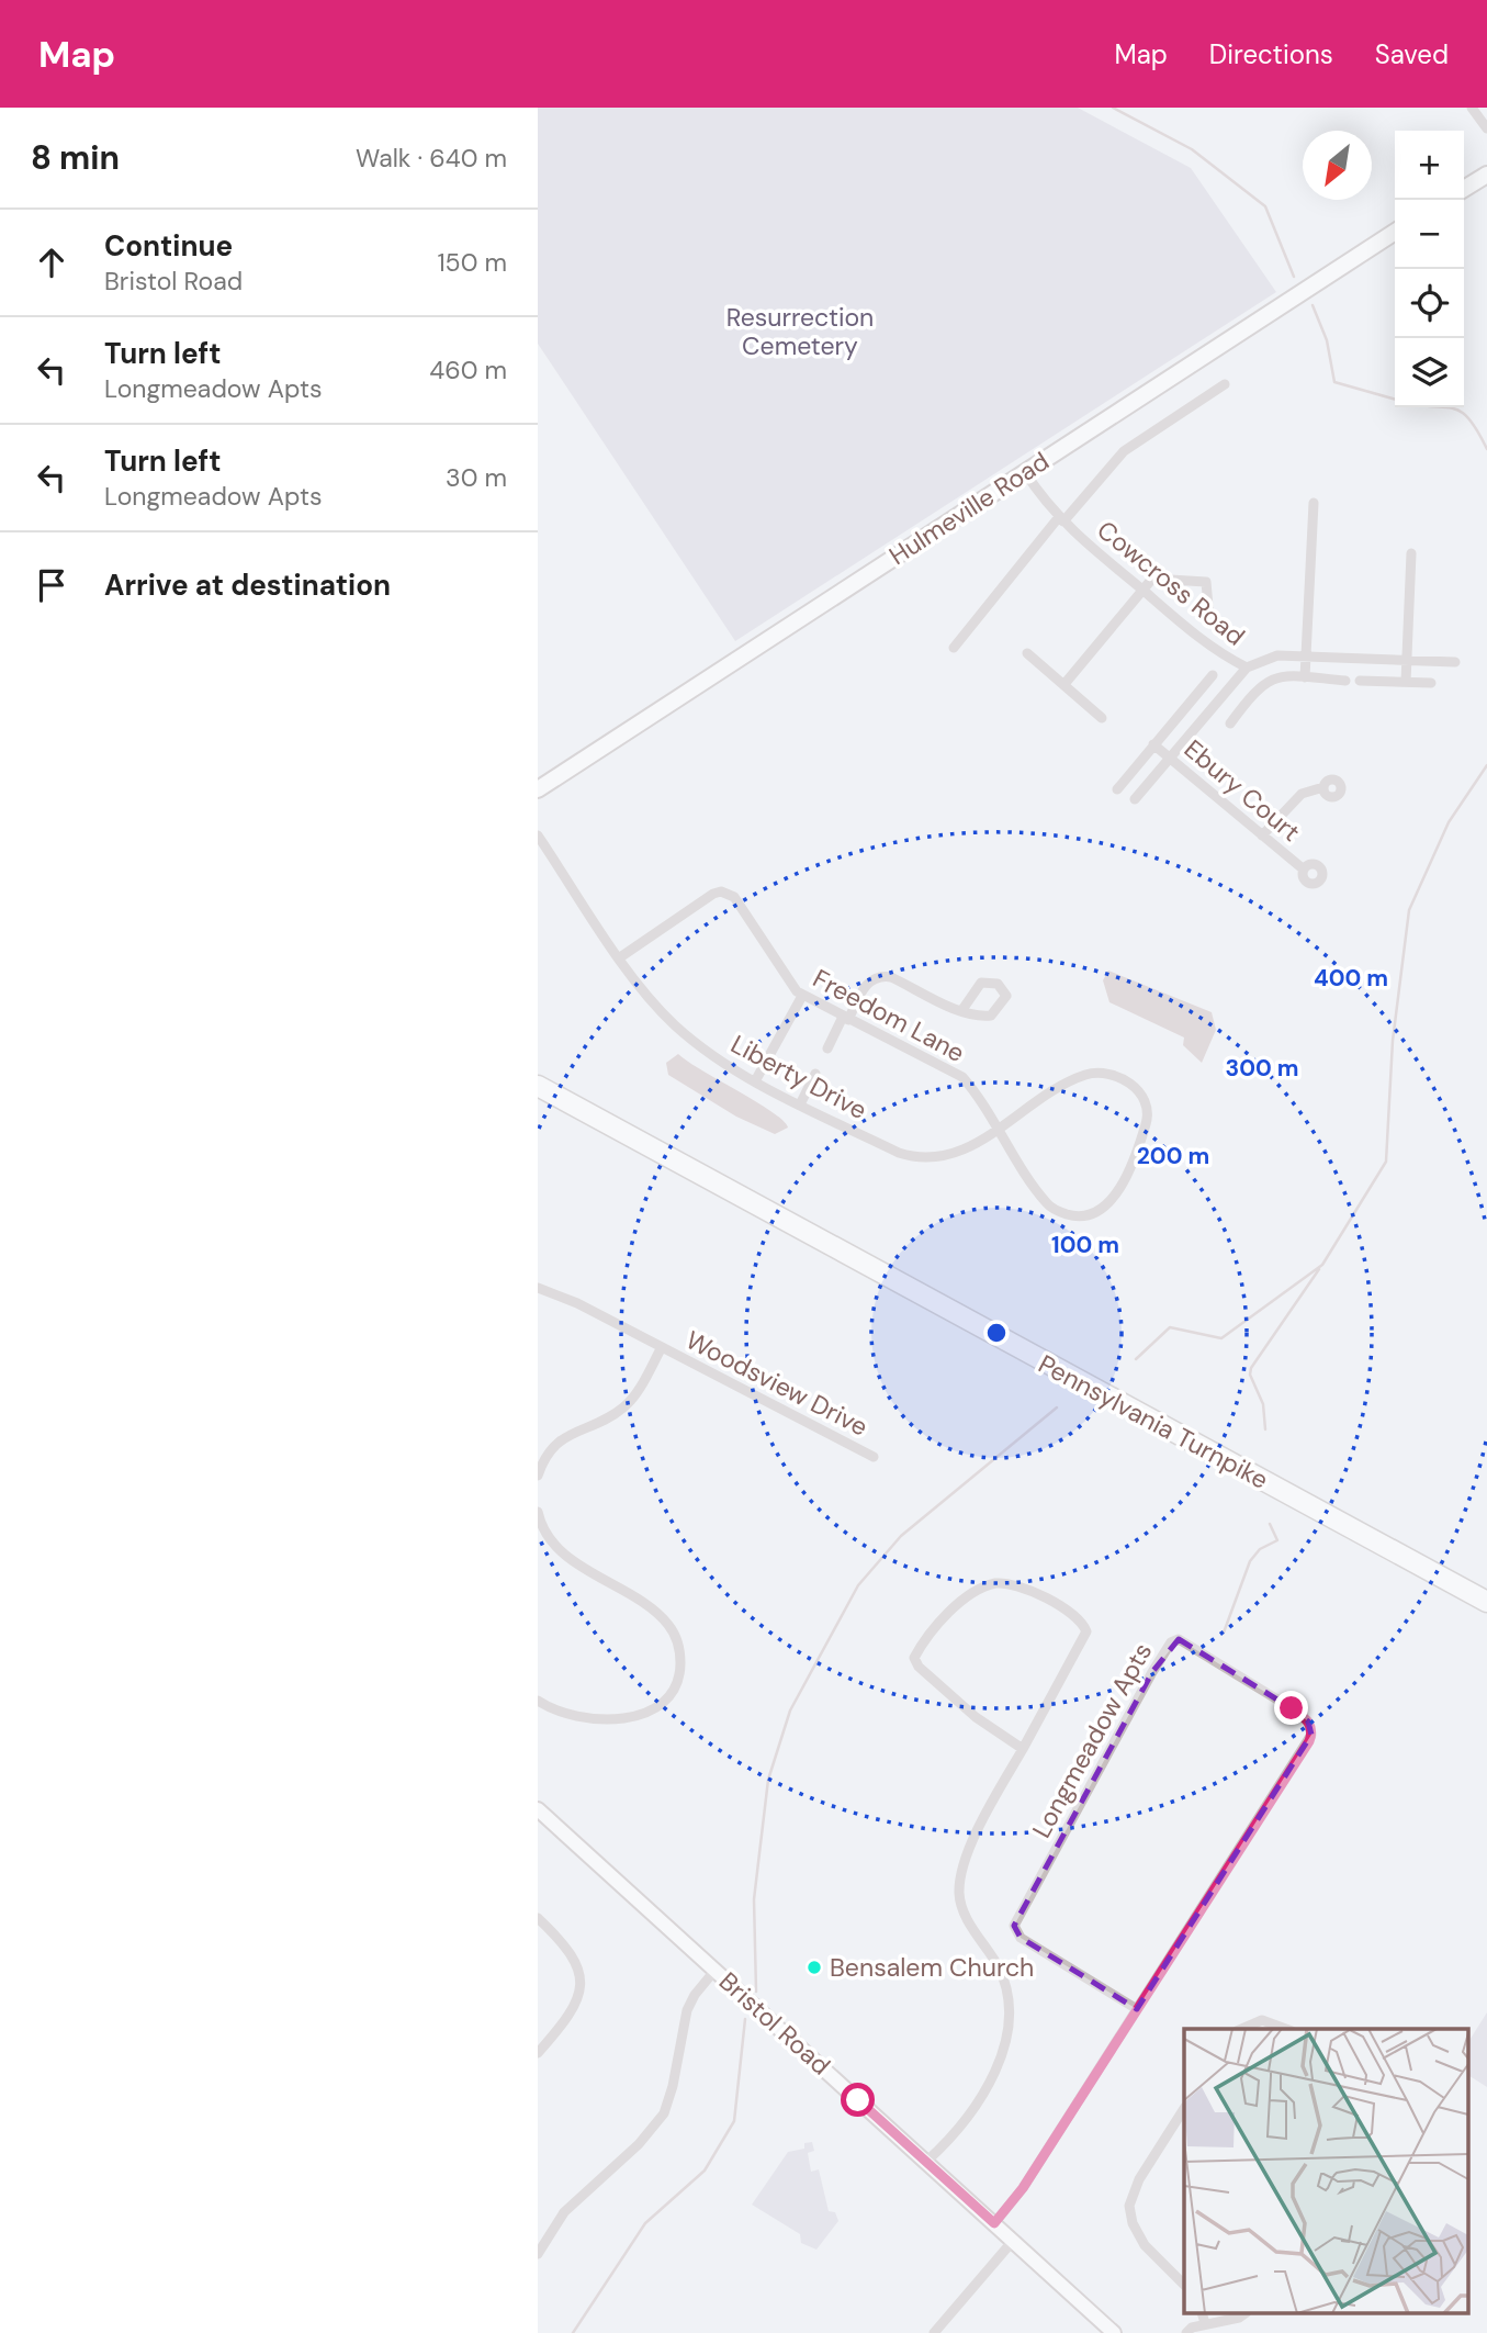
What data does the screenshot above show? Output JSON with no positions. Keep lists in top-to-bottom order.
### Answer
{
  "streets": {
    "highway": ["Pennsylvania Turnpike"],
    "main road": ["Hulmeville Road", "Bristol Road"],
    "street": [
      "Cowcross Road",
      "Ebury Court",
      "Freedom Lane",
      "Liberty Drive",
      "Woodsview Drive",
      "Longmeadow Apts"
    ]
  },
  "crossings": [
    ["Hulmeville Road", "Cowcross Road"],
    ["Freedom Lane", "Liberty Drive"],
    ["Longmeadow Apts", "Bristol Road"]
  ],
  "parks": ["Resurrection Cemetery"],
  "places": ["Bensalem Church"],
  "north": "bottom left",
  "page": {
    "header": "Map",
    "nav": ["Map", "Directions", "Saved"],
    "heading": ["8 min", "Walk · 640 m"],
    "map_buttons": ["+", "−"],
    "list": [
      ["Continue", "Bristol Road", "150 m"],
      ["Turn left", "Longmeadow Apts", "460 m"],
      ["Turn left", "Longmeadow Apts", "30 m"],
      "Arrive at destination"
    ]
  },
  "rings": [
    "400 m",
    "300 m",
    "200 m",
    "100 m"
  ]
}
